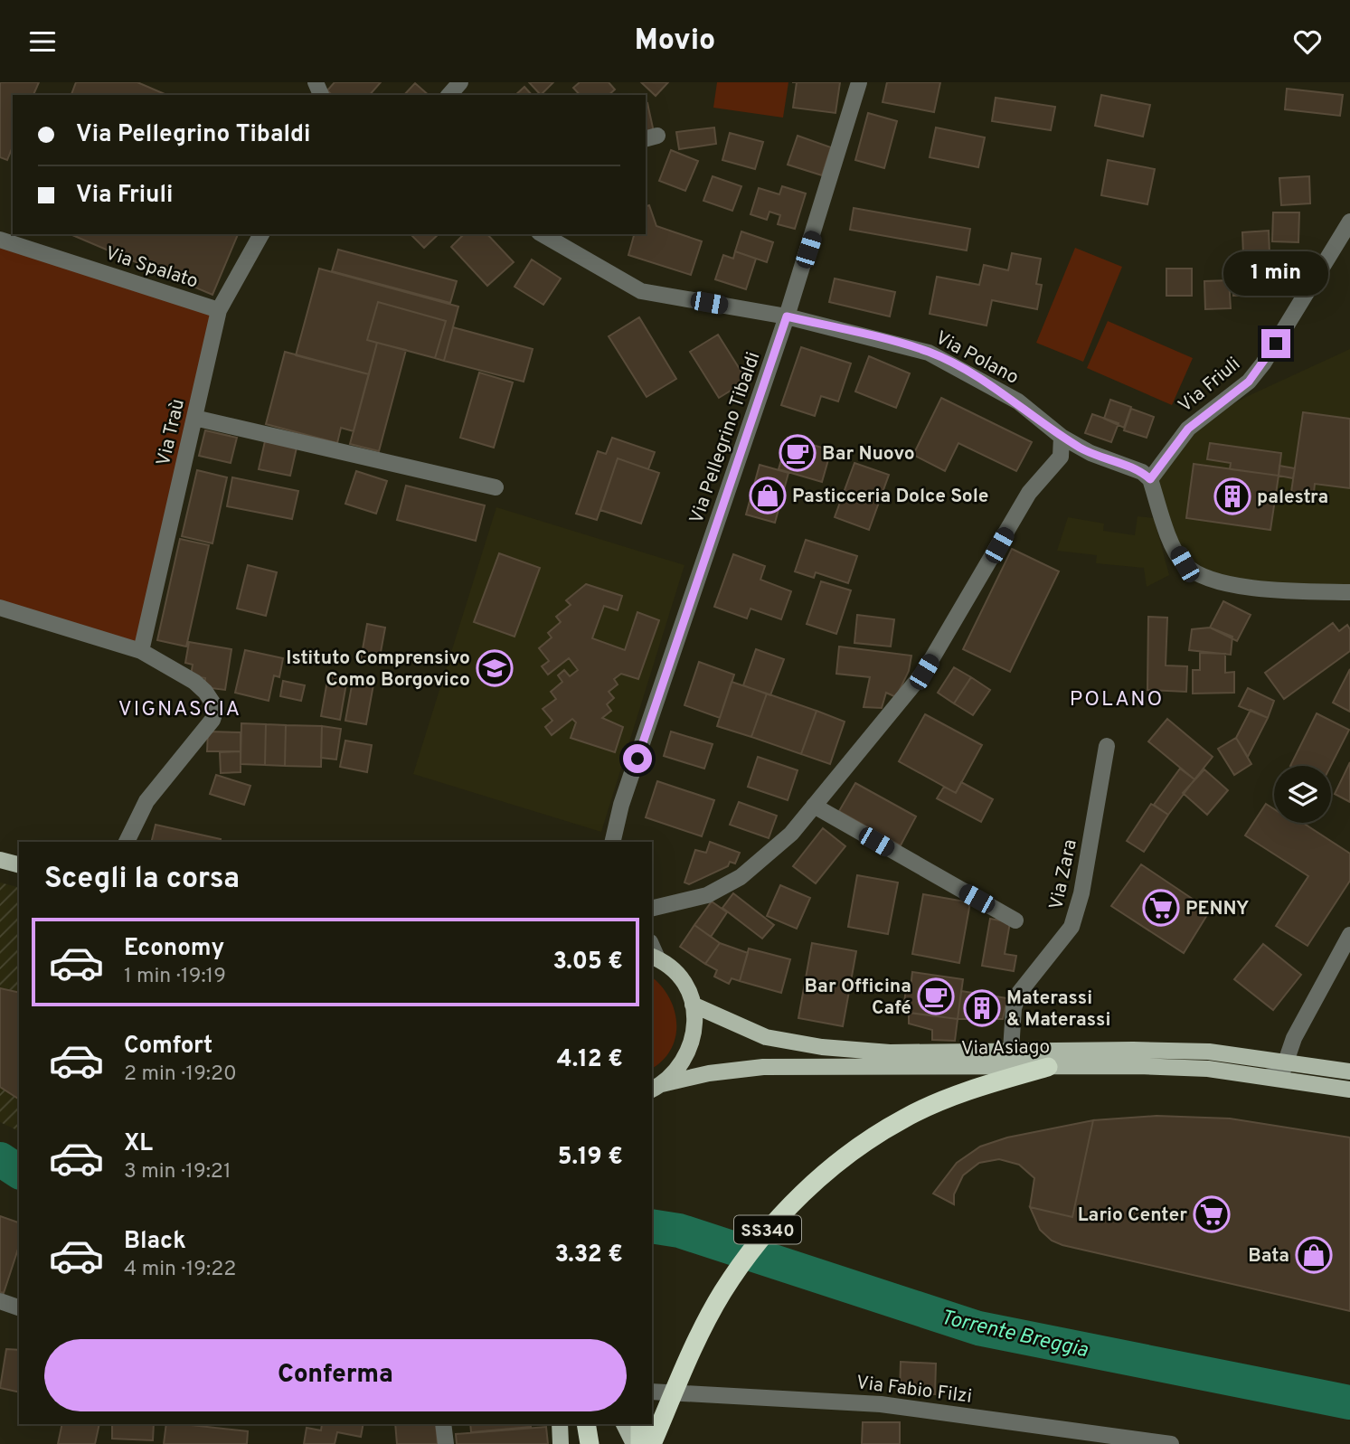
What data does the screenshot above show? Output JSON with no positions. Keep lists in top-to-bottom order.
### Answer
{
  "streets": {
    "highway": ["SS340"],
    "main road": ["Via Asiago"],
    "street": [
      "Via Spalato",
      "Via Polano",
      "Via Friuli",
      "Via Traù",
      "Via Pellegrino Tibaldi",
      "Via Zara",
      "Via Fabio Filzi"
    ]
  },
  "crossings": [
    ["Via Spalato", "Via Traù"],
    ["Via Polano", "Via Pellegrino Tibaldi"],
    ["Via Zara", "Via Asiago"],
    ["Via Asiago", "SS340"]
  ],
  "districts": ["POLANO", "VIGNASCIA"],
  "water": ["Torrente Breggia"],
  "places": {
    "cafe": ["Bar Nuovo", "Bar Officina Café"],
    "shop": ["Pasticceria Dolce Sole", "Bata"],
    "building": ["palestra", "Materassi & Materassi"],
    "school or university": ["Istituto Comprensivo Como Borgovico"],
    "supermarket": ["PENNY", "Lario Center"]
  },
  "page": {
    "header": "Movio",
    "banner": ["Via Pellegrino Tibaldi", "Via Friuli"],
    "bubble": "1 min",
    "heading": "Scegli la corsa",
    "list": [
      {
        "name": "Economy",
        "note": "1 min · 19:19",
        "value": "3.05 €"
      },
      {
        "name": "Comfort",
        "note": "2 min · 19:20",
        "value": "4.12 €"
      },
      {
        "name": "XL",
        "note": "3 min · 19:21",
        "value": "5.19 €"
      },
      {
        "name": "Black",
        "note": "4 min · 19:22",
        "value": "3.32 €"
      }
    ],
    "buttons": "Conferma"
  }
}
